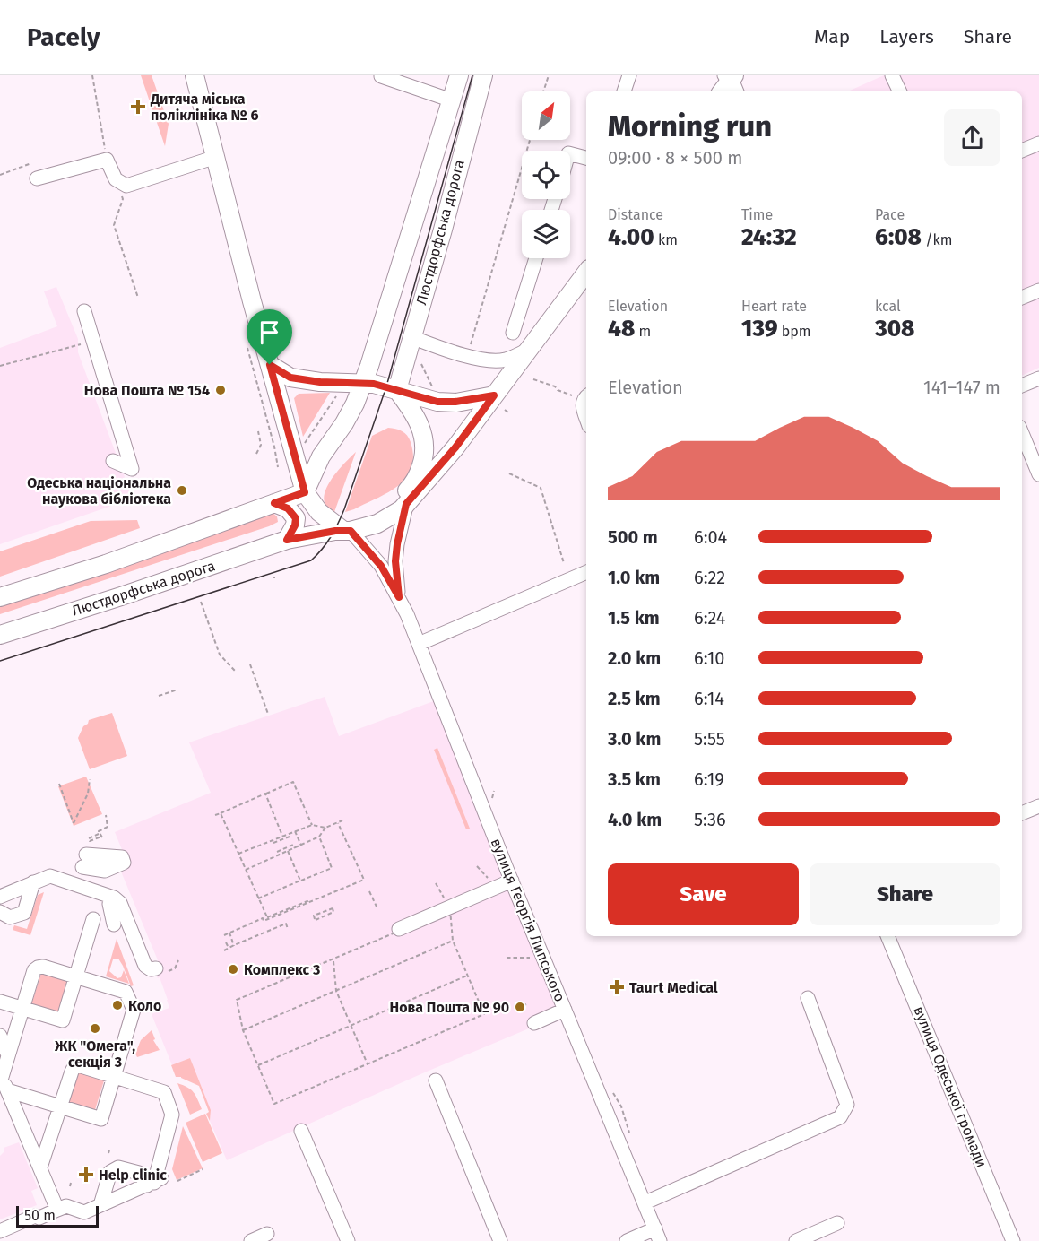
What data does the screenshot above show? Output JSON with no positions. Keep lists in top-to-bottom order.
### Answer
{
  "streets": {
    "main road": ["Люстдорфська дорога"],
    "street": ["вулиця Георгія Липського", "вулиця Одеської громади"]
  },
  "crossings": [
    ["Люстдорфська дорога", "вулиця Георгія Липського"]
  ],
  "places": {
    "health": ["Дитяча міська поліклініка № 6", "Taurt Medical", "Help clinic"],
    "other": [
      "Нова Пошта № 154",
      "Одеська національна наукова бібліотека",
      "Комплекс 3",
      "Коло",
      "Нова Пошта № 90",
      "ЖК \"Омега\", секція 3"
    ]
  },
  "scale_bar": "50 m",
  "north": "top right",
  "page": {
    "header": "Pacely",
    "nav": ["Map", "Layers", "Share"],
    "heading": ["Morning run", "09:00 · 8 × 500 m"],
    "stats": [
      ["Distance", "4.00 km"],
      ["Time", "24:32"],
      ["Pace", "6:08 /km"],
      ["Elevation", "48 m"],
      ["Heart rate", "139 bpm"],
      ["kcal", "308"]
    ],
    "chart": ["Elevation", "141–147 m"],
    "list": [
      {
        "name": "500 m",
        "note": "6:04"
      },
      {
        "name": "1.0 km",
        "note": "6:22"
      },
      {
        "name": "1.5 km",
        "note": "6:24"
      },
      {
        "name": "2.0 km",
        "note": "6:10"
      },
      {
        "name": "2.5 km",
        "note": "6:14"
      },
      {
        "name": "3.0 km",
        "note": "5:55"
      },
      {
        "name": "3.5 km",
        "note": "6:19"
      },
      {
        "name": "4.0 km",
        "note": "5:36"
      }
    ],
    "buttons": ["Save", "Share"],
    "scale": "50 m"
  }
}
